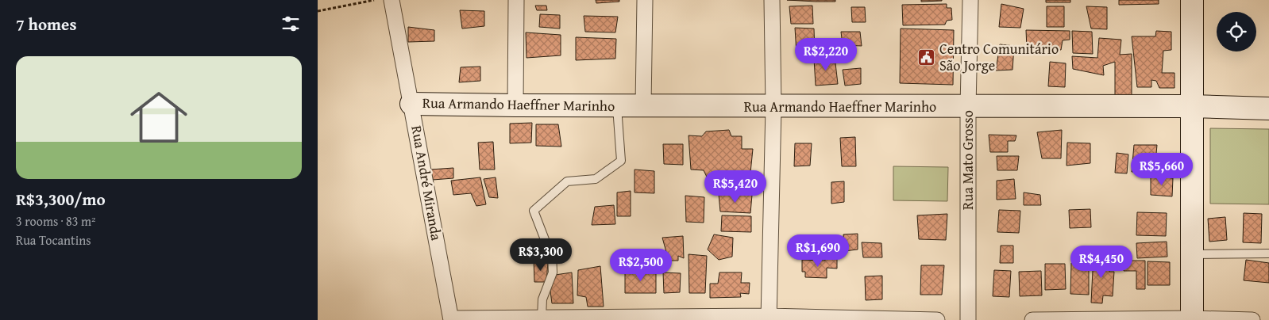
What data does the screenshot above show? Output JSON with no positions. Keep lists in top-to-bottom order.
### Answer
{
  "streets": {
    "street": ["Rua Armando Haeffner Marinho", "Rua Mato Grosso", "Rua André Miranda"]
  },
  "crossings": [
    ["Rua Armando Haeffner Marinho", "Rua Mato Grosso"],
    ["Rua Armando Haeffner Marinho", "Rua André Miranda"]
  ],
  "places": {
    "public building": ["Centro Comunitário São Jorge"]
  },
  "page": {
    "heading": "7 homes",
    "price": [
      "R$2,220",
      "R$5,660",
      "R$5,420",
      "R$1,690",
      "R$3,300",
      "R$4,450",
      "R$2,500"
    ],
    "list": [
      {
        "name": "R$3,300/mo",
        "note": "3 rooms · 83 m² · Rua Tocantins"
      }
    ]
  }
}
